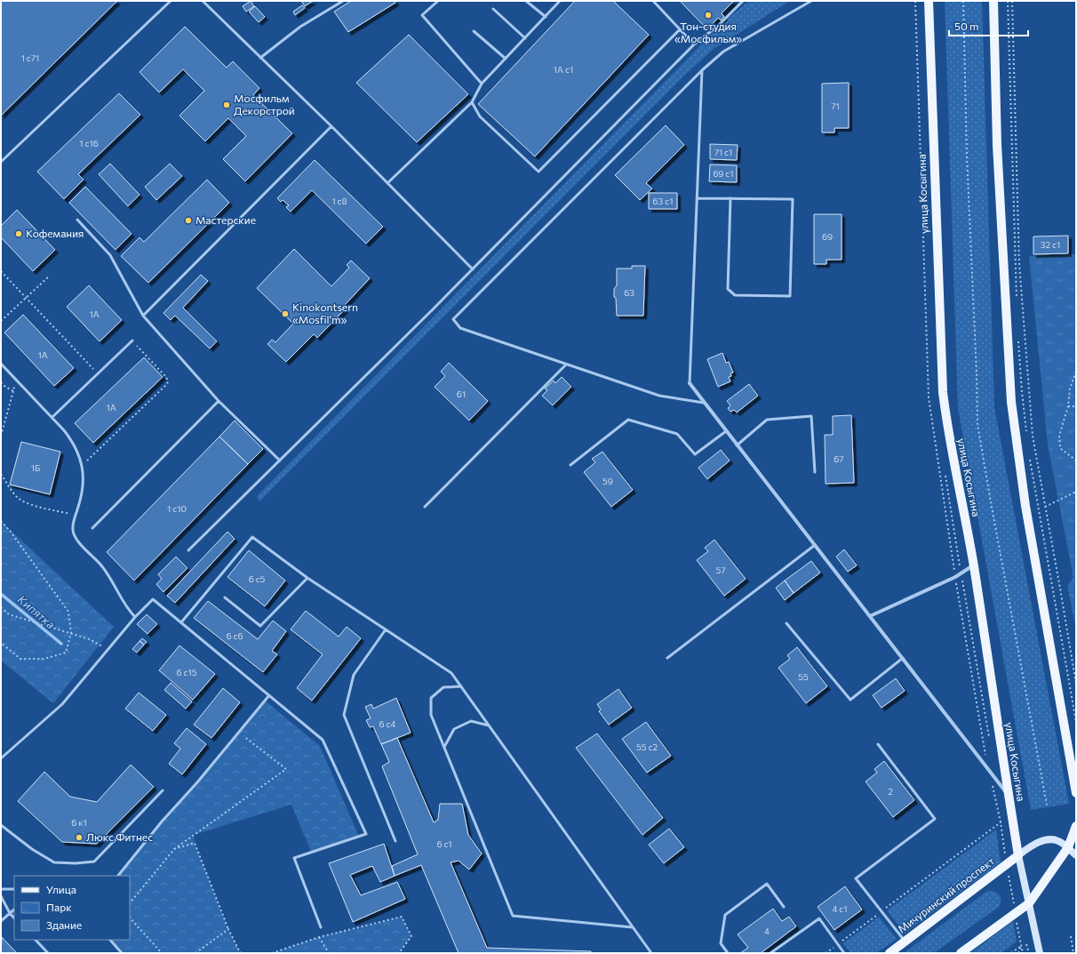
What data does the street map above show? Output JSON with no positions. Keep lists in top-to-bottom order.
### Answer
{
  "streets": {
    "main road": ["улица Косыгина", "Мичуринский проспект"]
  },
  "crossings": [
    ["улица Косыгина", "Мичуринский проспект"]
  ],
  "water": ["Кипятка"],
  "places": [
    "Тон-студия «Мосфильм»",
    "Мосфильм Декорстрой",
    "Мастерские",
    "Кофемания",
    "Kinokontsern «Mosfil'm»",
    "Люкс Фитнес"
  ],
  "house_numbers": [
    "1 с71",
    "1А с1",
    "71",
    "1 с16",
    "71 с1",
    "69 с1",
    "1 с8",
    "63 с1",
    "69",
    "32 с1",
    "63",
    "1А",
    "1А",
    "61",
    "1А",
    "67",
    "1Б",
    "59",
    "1 с10",
    "57",
    "6 с5",
    "6 с6",
    "6 с15",
    "55",
    "6 с4",
    "55 с2",
    "2",
    "6 к1",
    "6 с1",
    "4 с1",
    "4"
  ],
  "legend": ["Улица", "Парк", "Здание"],
  "scale_bar": "50 m"
}
